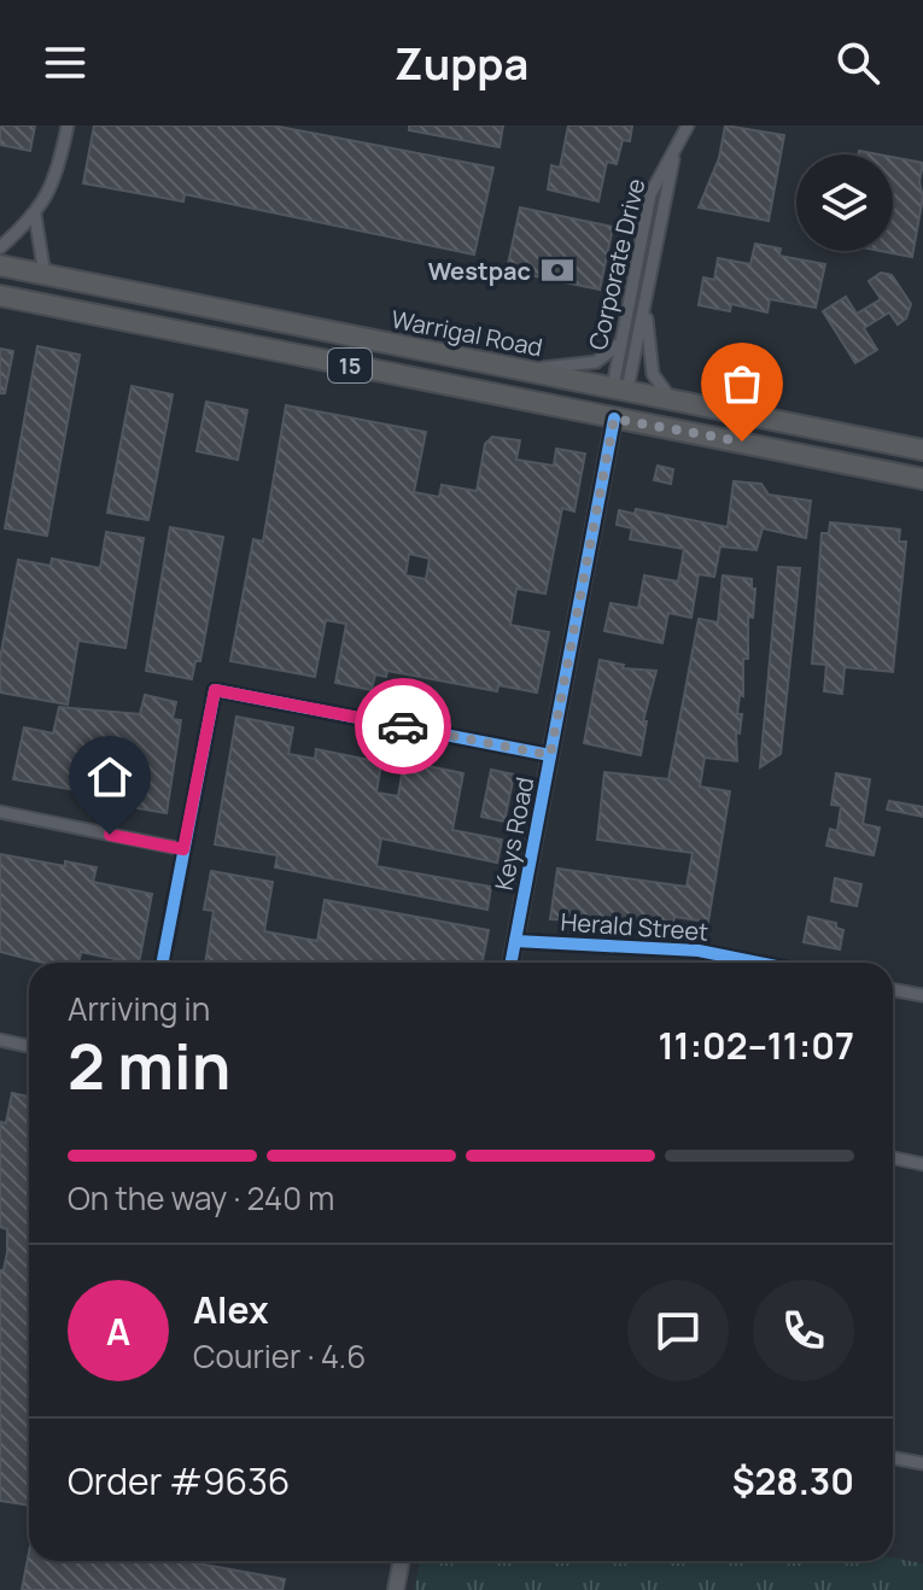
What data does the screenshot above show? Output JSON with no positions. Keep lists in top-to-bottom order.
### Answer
{
  "streets": {
    "highway": ["Warrigal Road", "15"],
    "street": ["Corporate Drive", "Keys Road", "Herald Street"]
  },
  "crossings": [
    ["Corporate Drive", "Warrigal Road"],
    ["15", "Keys Road"],
    ["Keys Road", "Herald Street"]
  ],
  "places": {
    "bank": ["Westpac"]
  },
  "page": {
    "header": "Zuppa",
    "heading": ["2 min", "Arriving in", "11:02–11:07"],
    "panel": [
      "Alex",
      "Courier · 4.6",
      "Order #9636",
      "$28.30"
    ],
    "bar": "On the way · 240 m",
    "round": "A"
  }
}
